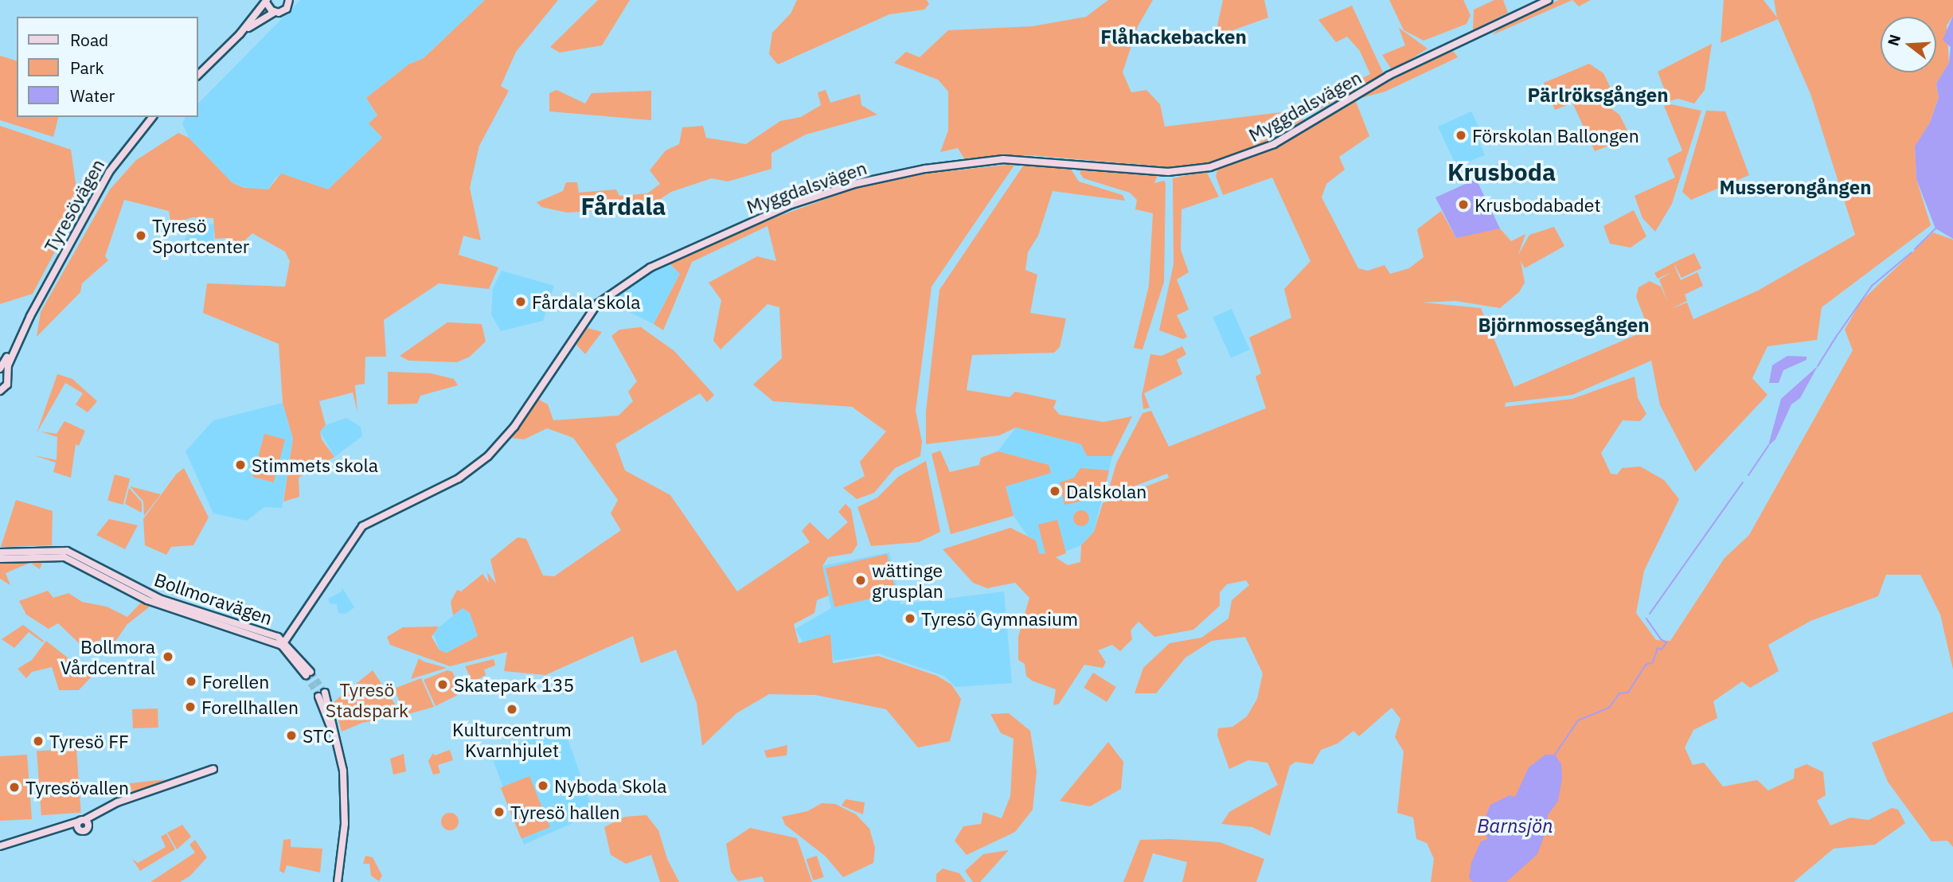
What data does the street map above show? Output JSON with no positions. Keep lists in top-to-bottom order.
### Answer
{
  "streets": {
    "street": ["Myggdalsvägen", "Tyresövägen", "Bollmoravägen"]
  },
  "crossings": [
    ["Myggdalsvägen", "Bollmoravägen"]
  ],
  "districts": [
    "Flåhackebacken",
    "Pärlröksgången",
    "Krusboda",
    "Musserongången",
    "Fårdala",
    "Björnmossegången"
  ],
  "water": ["Barnsjön"],
  "parks": ["Tyresö Stadspark"],
  "places": [
    "Förskolan Ballongen",
    "Krusbodabadet",
    "Tyresö Sportcenter",
    "Fårdala skola",
    "Stimmets skola",
    "Dalskolan",
    "wättinge grusplan",
    "Tyresö Gymnasium",
    "Bollmora Vårdcentral",
    "Forellen",
    "Skatepark 135",
    "Forellhallen",
    "Kulturcentrum Kvarnhjulet",
    "STC",
    "Tyresö FF",
    "Nyboda Skola",
    "Tyresövallen",
    "Tyresö hallen"
  ],
  "legend": ["Road", "Park", "Water"],
  "north": "left"
}
